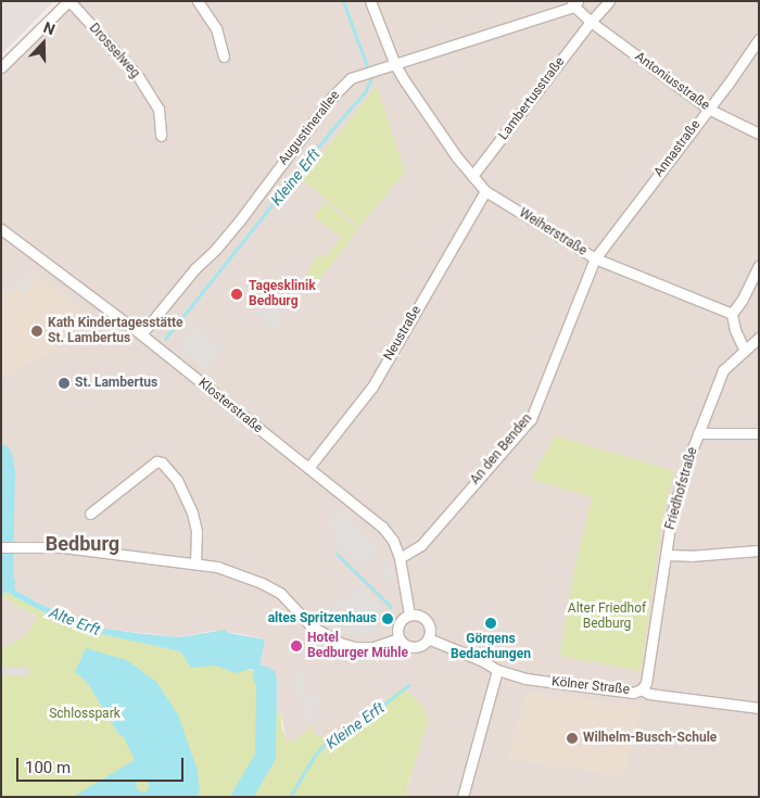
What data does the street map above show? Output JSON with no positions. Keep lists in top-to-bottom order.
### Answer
{
  "streets": {
    "street": [
      "Drosselweg",
      "Antoniusstraße",
      "Lambertusstraße",
      "Augustinerallee",
      "Annastraße",
      "Weiherstraße",
      "Neustraße",
      "Klosterstraße",
      "An den Benden",
      "Friedhofstraße",
      "Kölner Straße"
    ]
  },
  "crossings": [
    ["Antoniusstraße", "Lambertusstraße"],
    ["Antoniusstraße", "Augustinerallee"],
    ["Antoniusstraße", "Annastraße"],
    ["Lambertusstraße", "Augustinerallee"],
    ["Lambertusstraße", "Weiherstraße"],
    ["Augustinerallee", "Weiherstraße"],
    ["Augustinerallee", "Klosterstraße"],
    ["Annastraße", "Weiherstraße"],
    ["Annastraße", "An den Benden"],
    ["Weiherstraße", "Neustraße"],
    ["Weiherstraße", "An den Benden"],
    ["Neustraße", "Klosterstraße"],
    ["Klosterstraße", "An den Benden"],
    ["Klosterstraße", "Kölner Straße"],
    ["Friedhofstraße", "Kölner Straße"]
  ],
  "districts": ["Bedburg"],
  "water": ["Kleine Erft", "Alte Erft"],
  "parks": ["Alter Friedhof Bedburg", "Schlosspark"],
  "places": [
    "Tagesklinik Bedburg",
    "Kath Kindertagesstätte St. Lambertus",
    "St. Lambertus",
    "altes Spritzenhaus",
    "Görgens Bedachungen",
    "Hotel Bedburger Mühle",
    "Wilhelm-Busch-Schule"
  ],
  "scale_bar": "100 m",
  "north": "top"
}
